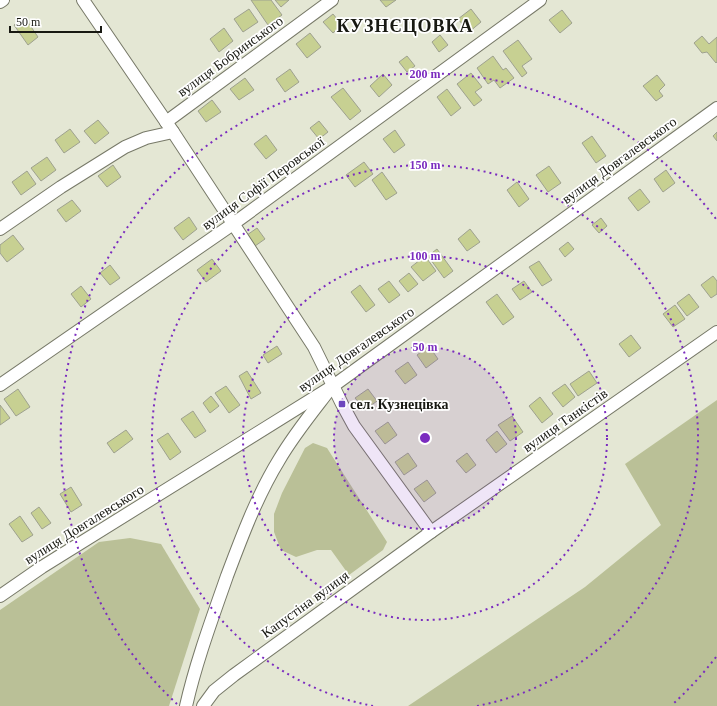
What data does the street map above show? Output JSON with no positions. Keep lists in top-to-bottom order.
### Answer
{
  "streets": {
    "street": [
      "вулиця Бобринського",
      "вулиця Довгалевського",
      "вулиця Софії Перовської",
      "вулиця Танкістів",
      "Капустіна вулиця"
    ]
  },
  "crossings": [
    ["вулиця Танкістів", "Капустіна вулиця"]
  ],
  "districts": ["КУЗНЄЦОВКА"],
  "places": {
    "transit": ["сел. Кузнецівка"]
  },
  "scale_bar": "50 m",
  "rings": [
    "200 m",
    "150 m",
    "100 m",
    "50 m"
  ]
}
